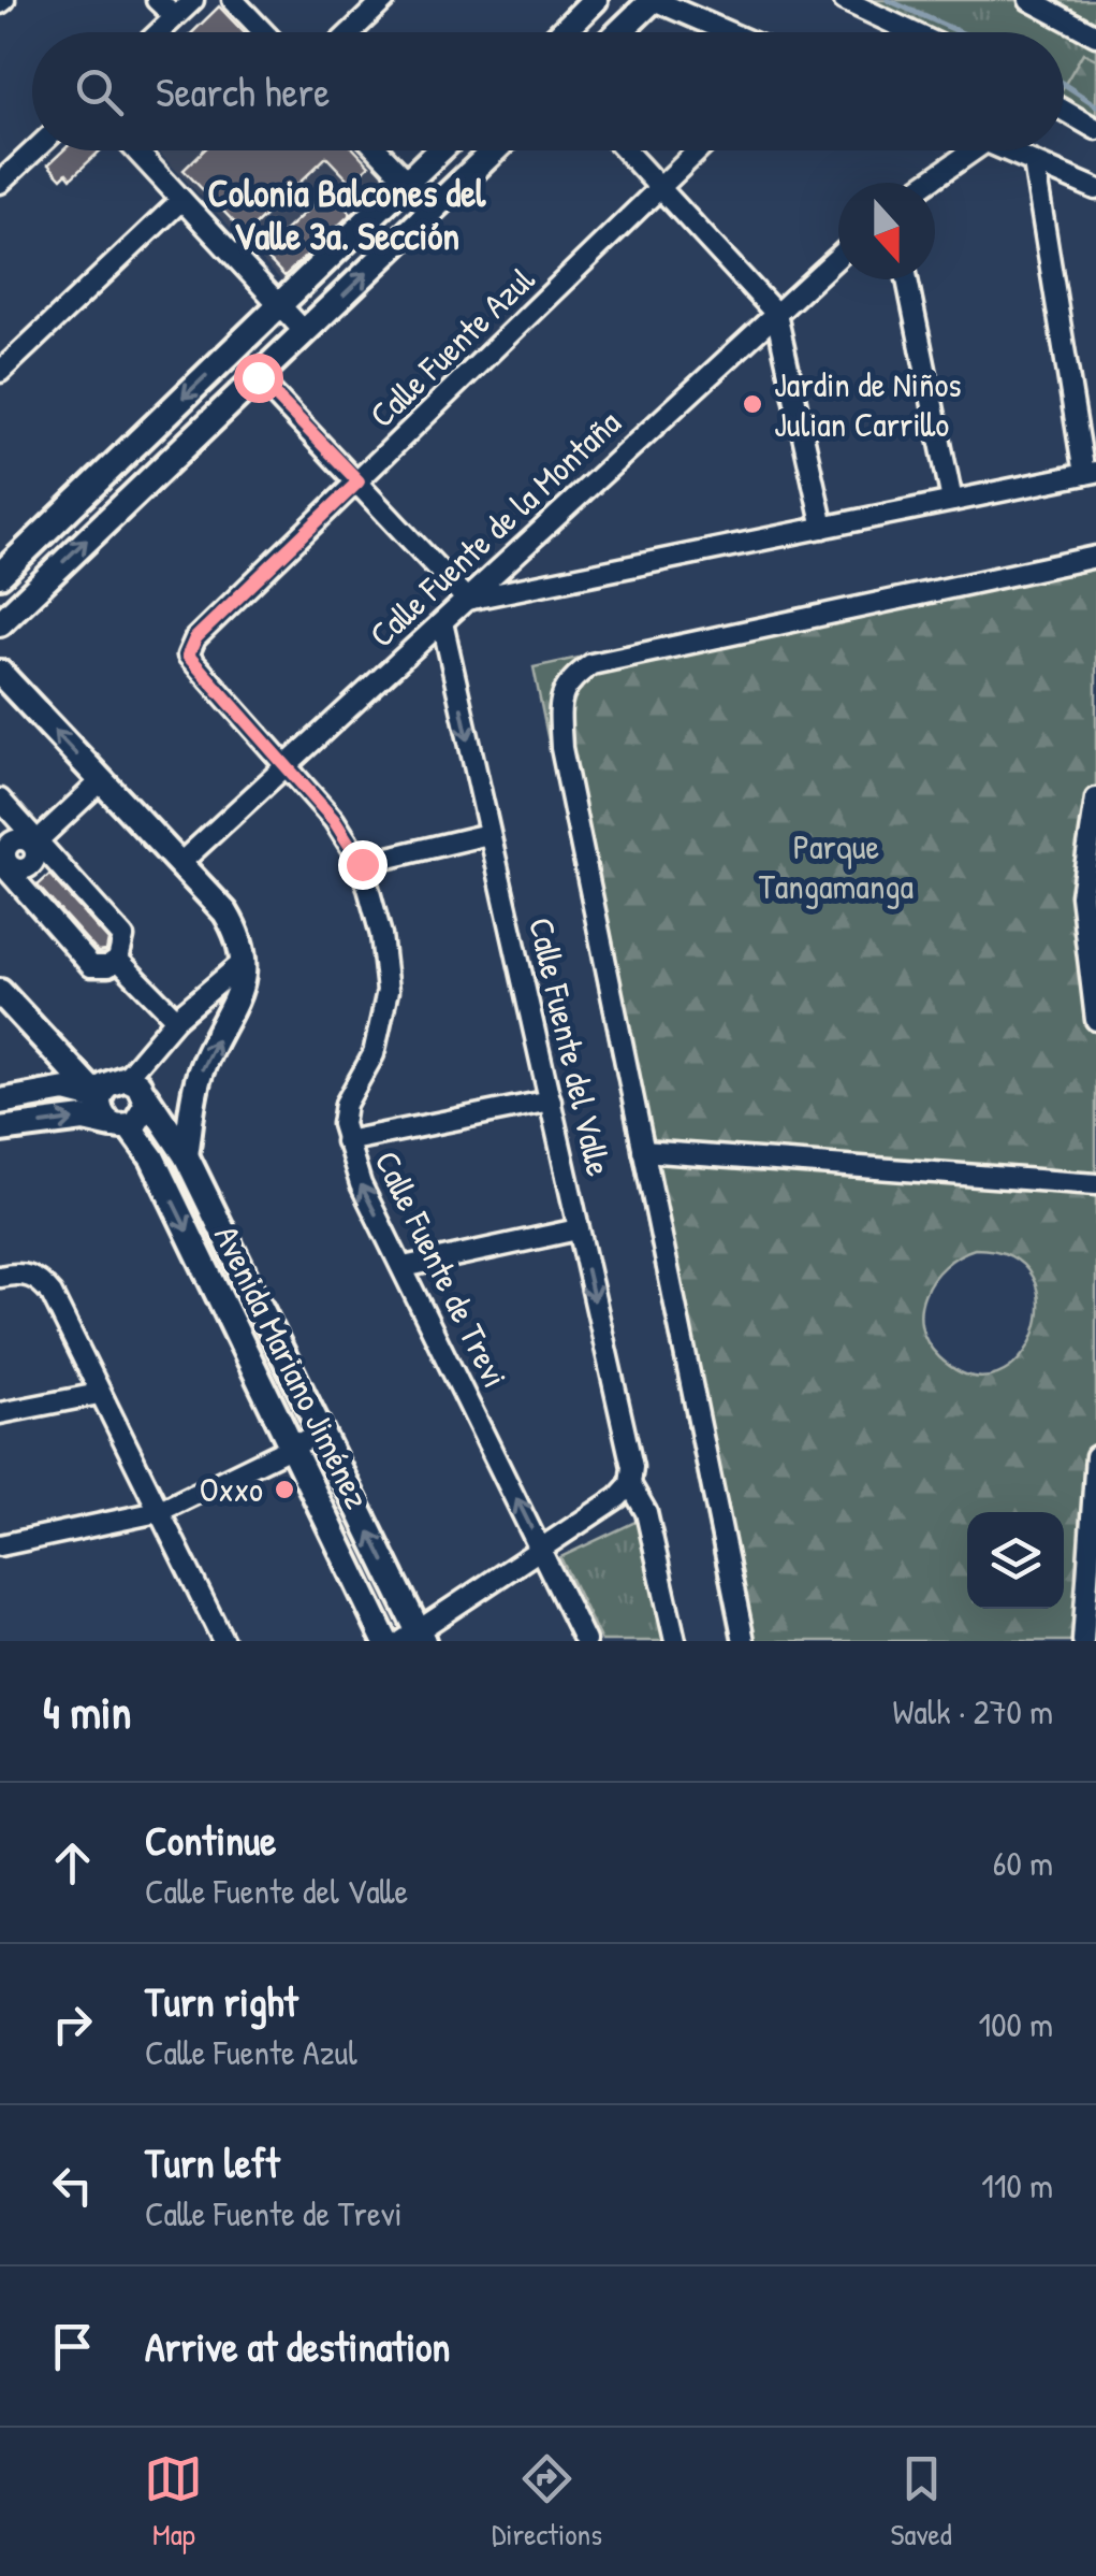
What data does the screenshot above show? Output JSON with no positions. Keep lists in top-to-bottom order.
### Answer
{
  "streets": {
    "street": [
      "Calle Fuente Azul",
      "Calle Fuente de la Montaña",
      "Calle Fuente del Valle",
      "Calle Fuente de Trevi",
      "Avenida Mariano Jiménez"
    ]
  },
  "crossings": [
    ["Calle Fuente Azul", "Calle Fuente de Trevi"],
    ["Calle Fuente de la Montaña", "Calle Fuente del Valle"],
    ["Calle Fuente de la Montaña", "Calle Fuente de Trevi"]
  ],
  "one_way": ["Calle Fuente de Trevi"],
  "districts": ["Colonia Balcones del Valle 3a. Sección"],
  "parks": ["Parque Tangamanga"],
  "places": ["Jardin de Niños Julian Carrillo", "Oxxo"],
  "north": "bottom",
  "page": {
    "search": "Search here",
    "heading": ["4 min", "Walk · 270 m"],
    "list": [
      ["Continue", "Calle Fuente del Valle", "60 m"],
      ["Turn right", "Calle Fuente Azul", "100 m"],
      ["Turn left", "Calle Fuente de Trevi", "110 m"],
      "Arrive at destination"
    ],
    "nav": ["Map", "Directions", "Saved"]
  }
}
